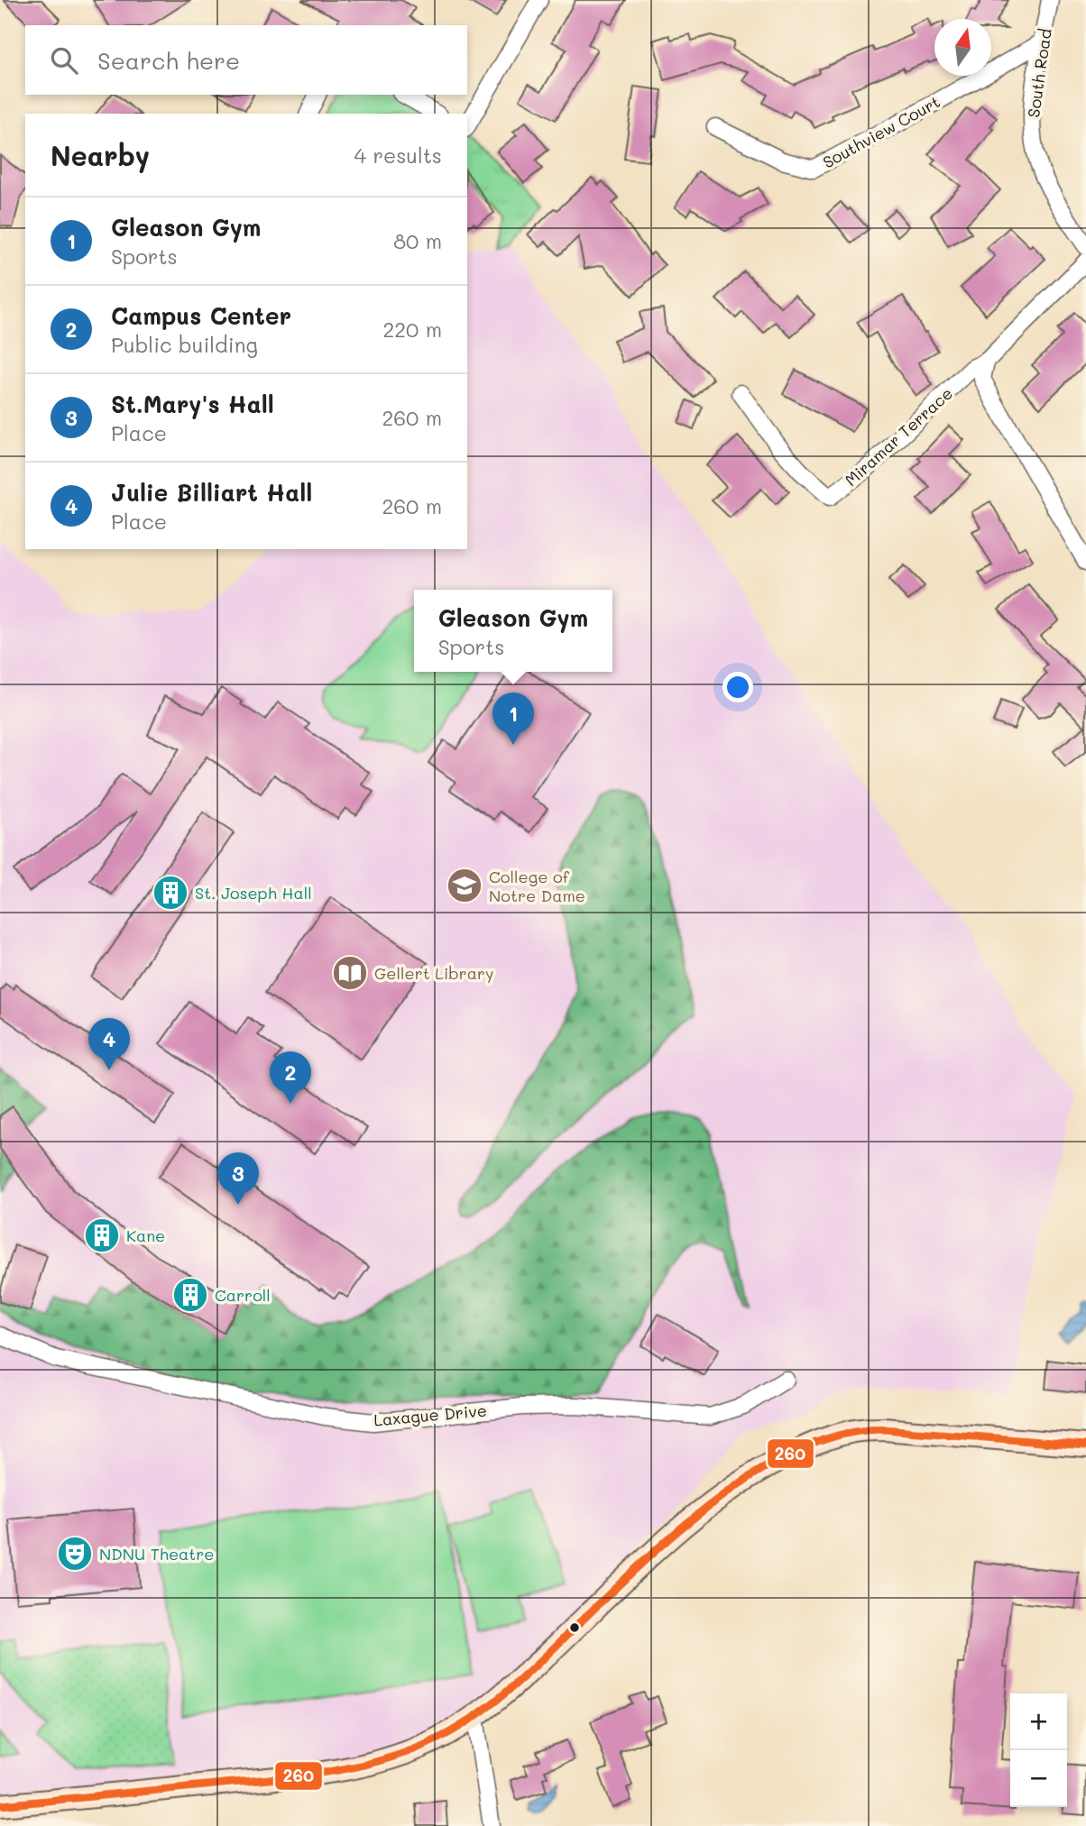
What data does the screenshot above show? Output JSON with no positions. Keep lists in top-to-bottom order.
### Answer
{
  "streets": {
    "street": [
      "South Road",
      "Southview Court",
      "Miramar Terrace",
      "Laxague Drive"
    ]
  },
  "crossings": [
    ["South Road", "Southview Court"]
  ],
  "places": {
    "school or university": ["College of Notre Dame"],
    "building": ["St. Joseph Hall", "Kane", "Carroll"],
    "library": ["Gellert Library"],
    "theatre": ["NDNU Theatre"]
  },
  "lines": ["transit line 260"],
  "north": "top",
  "page": {
    "search": "Search here",
    "heading": ["Nearby", "4 results"],
    "list": [
      {
        "mark": "1",
        "name": "Gleason Gym",
        "note": "Sports",
        "value": "80 m"
      },
      {
        "mark": "2",
        "name": "Campus Center",
        "note": "Public building",
        "value": "220 m"
      },
      {
        "mark": "3",
        "name": "St.Mary's Hall",
        "note": "Place",
        "value": "260 m"
      },
      {
        "mark": "4",
        "name": "Julie Billiart Hall",
        "note": "Place",
        "value": "260 m"
      }
    ],
    "popup": ["Gleason Gym", "Sports"],
    "pins": [
      "1",
      "4",
      "2",
      "3"
    ],
    "map_buttons": ["+", "−"]
  }
}
